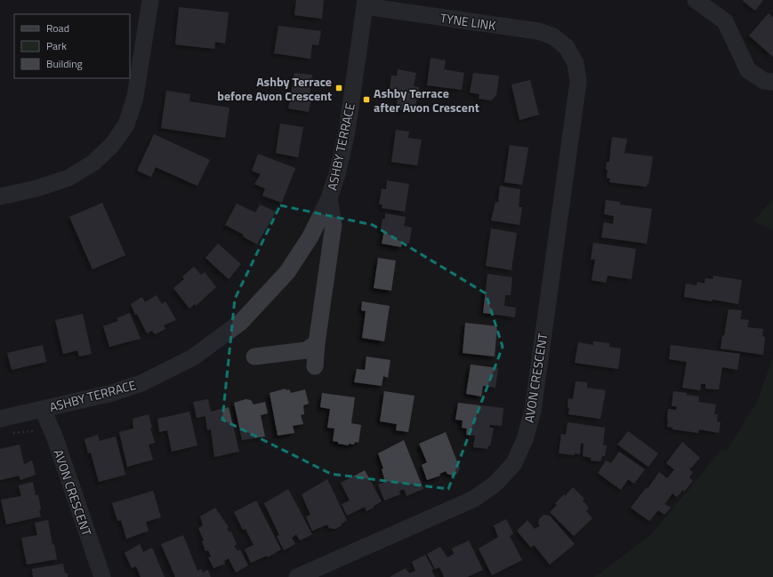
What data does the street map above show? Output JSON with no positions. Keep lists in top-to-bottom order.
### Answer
{
  "streets": {
    "street": ["TYNE LINK", "ASHBY TERRACE", "AVON CRESCENT"]
  },
  "crossings": [
    ["TYNE LINK", "ASHBY TERRACE"],
    ["TYNE LINK", "AVON CRESCENT"],
    ["ASHBY TERRACE", "AVON CRESCENT"]
  ],
  "places": {
    "transit": ["Ashby Terrace before Avon Crescent", "Ashby Terrace after Avon Crescent"]
  },
  "legend": ["Road", "Park", "Building"]
}
